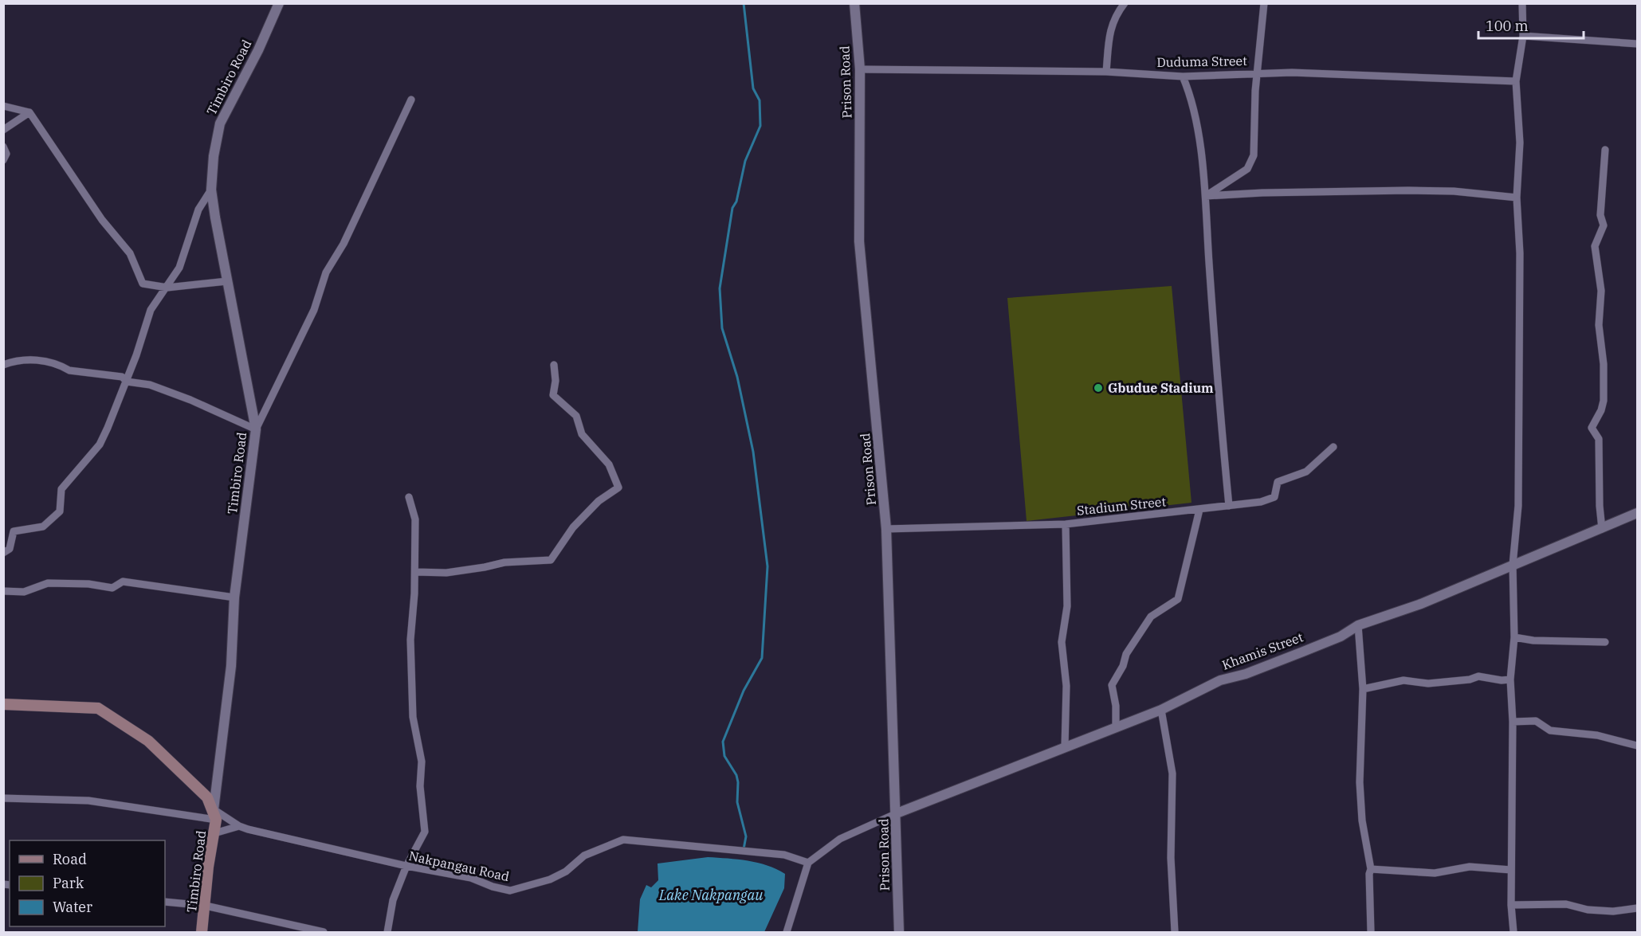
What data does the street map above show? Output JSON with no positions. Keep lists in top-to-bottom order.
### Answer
{
  "streets": {
    "main road": ["Timbiro Road"],
    "street": [
      "Duduma Street",
      "Prison Road",
      "Stadium Street",
      "Khamis Street",
      "Nakpangau Road"
    ]
  },
  "crossings": [
    ["Duduma Street", "Prison Road"],
    ["Timbiro Road", "Nakpangau Road"],
    ["Prison Road", "Stadium Street"],
    ["Prison Road", "Khamis Street"]
  ],
  "water": ["Lake Nakpangau"],
  "places": ["Gbudue Stadium"],
  "legend": ["Road", "Park", "Water"],
  "scale_bar": "100 m"
}
